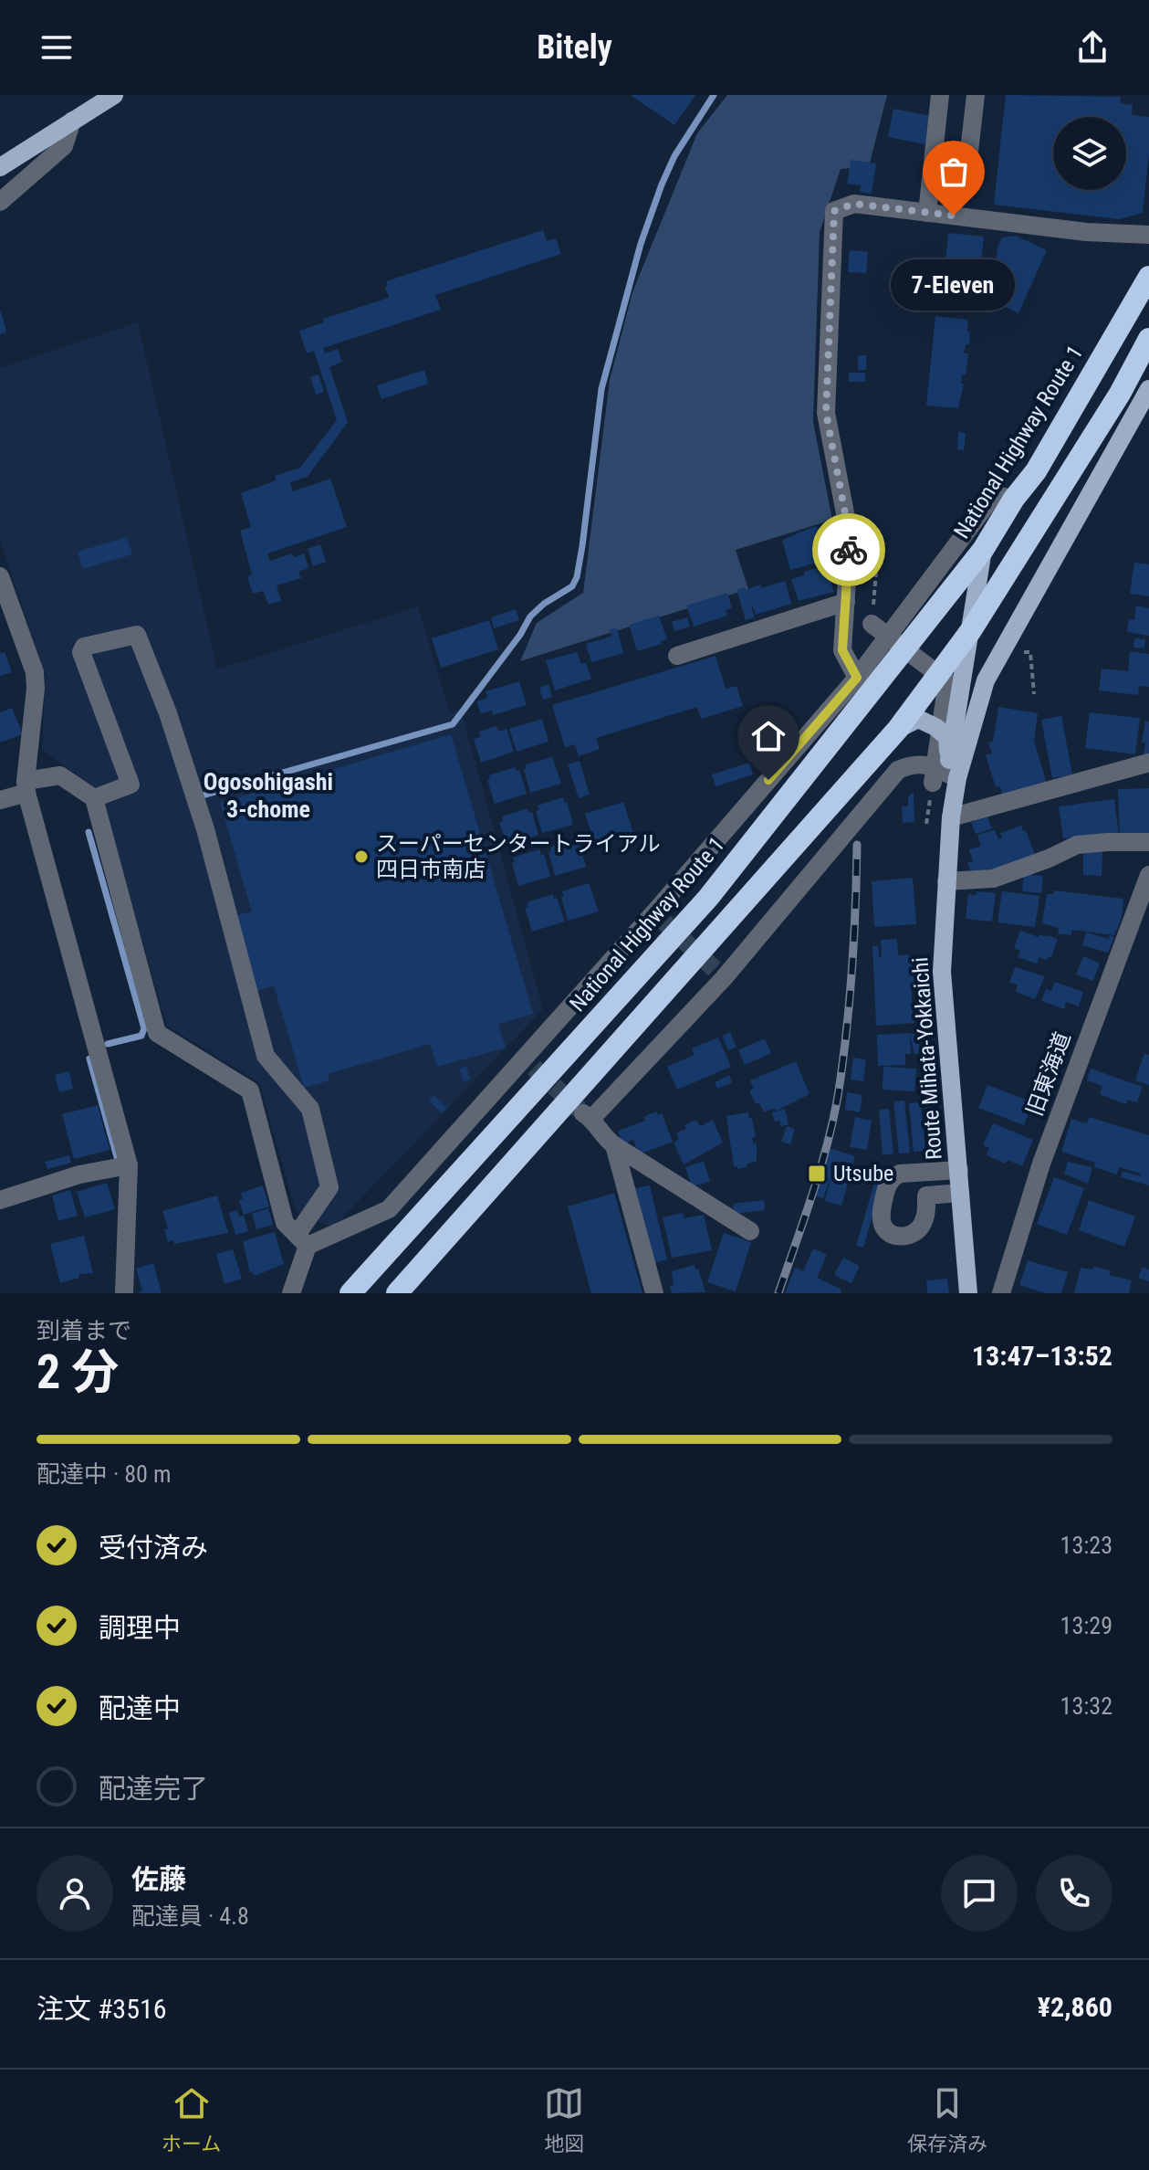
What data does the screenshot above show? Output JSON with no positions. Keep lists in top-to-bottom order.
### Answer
{
  "streets": {
    "highway": ["National Highway Route 1"],
    "main road": ["Route Mihata-Yokkaichi"],
    "street": ["旧東海道"]
  },
  "districts": ["Ogosohigashi 3-chome"],
  "places": {
    "other": ["7-Eleven", "スーパーセンタートライアル 四日市南店"],
    "transit": ["Utsube"]
  },
  "page": {
    "header": "Bitely",
    "bubble": "7-Eleven",
    "heading": ["2 分", "到着まで", "13:47–13:52"],
    "panel": [
      "佐藤",
      "配達員 · 4.8",
      "注文 #3516",
      "¥2,860"
    ],
    "bar": "配達中 · 80 m",
    "list": [
      ["受付済み", "13:23"],
      ["調理中", "13:29"],
      ["配達中", "13:32"],
      "配達完了"
    ],
    "tabs": ["ホーム", "地図", "保存済み"]
  }
}
